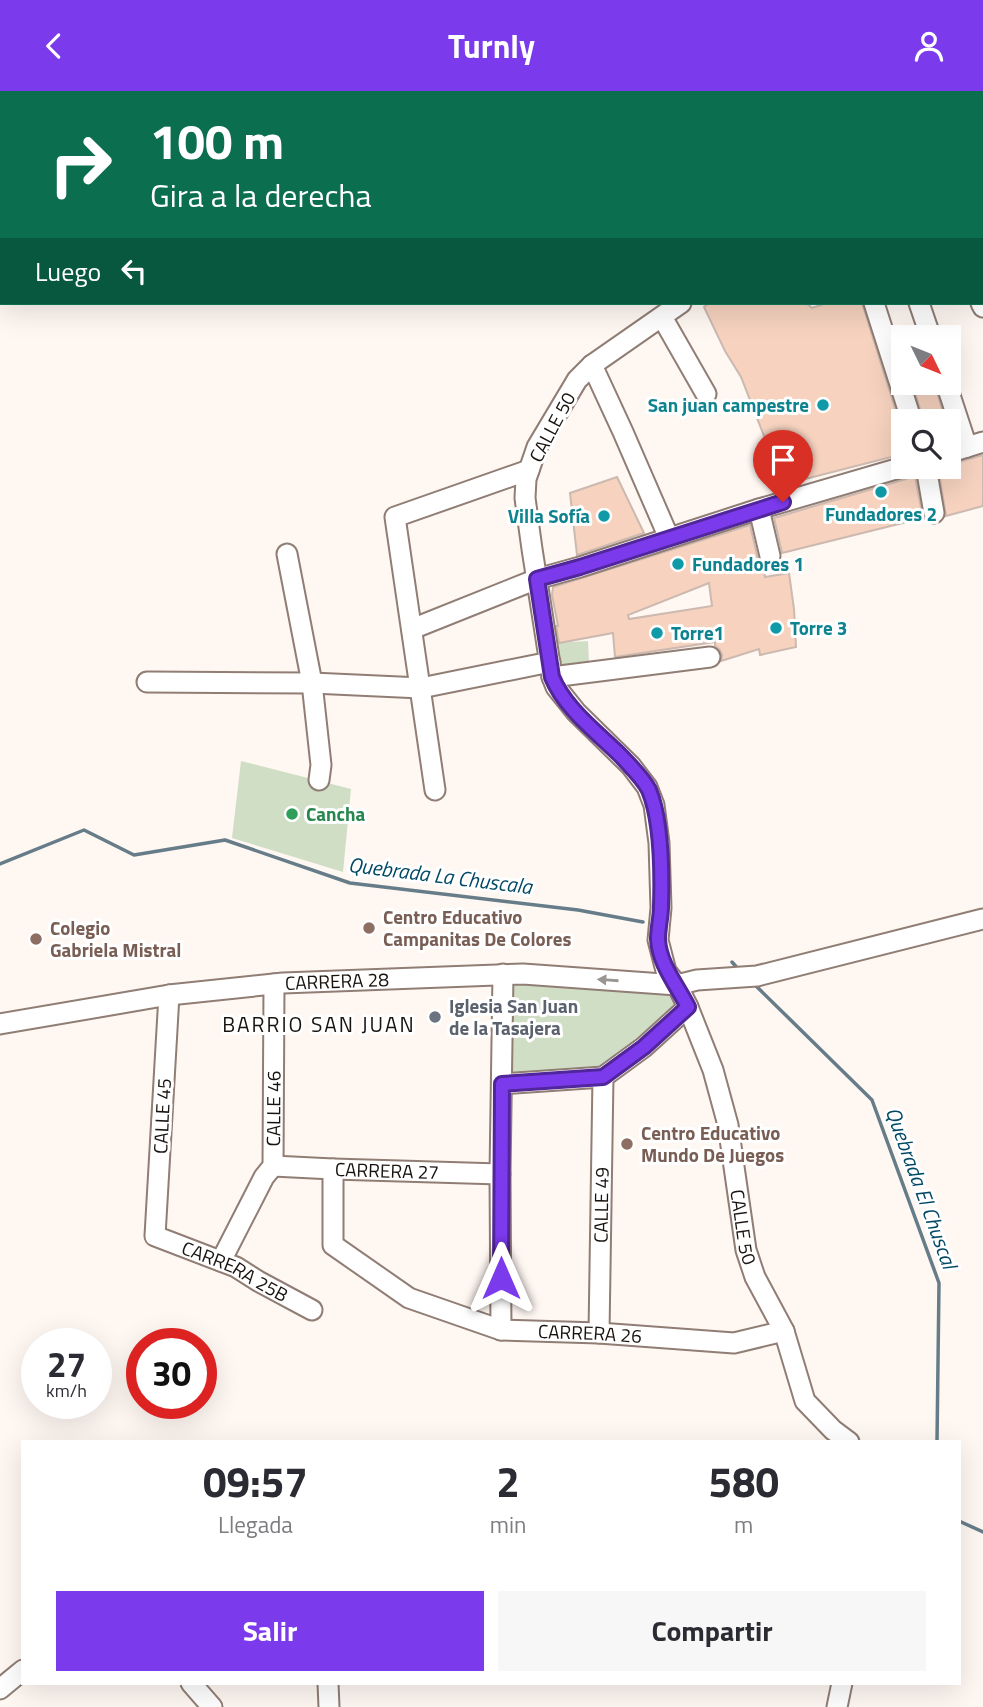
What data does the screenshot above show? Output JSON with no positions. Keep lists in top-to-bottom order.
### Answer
{
  "streets": {
    "street": [
      "CALLE 50",
      "CARRERA 28",
      "CALLE 46",
      "CALLE 45",
      "CARRERA 27",
      "CALLE 49",
      "CARRERA 25B",
      "CARRERA 26"
    ]
  },
  "crossings": [
    ["CALLE 50", "CARRERA 28"],
    ["CALLE 50", "CARRERA 26"],
    ["CARRERA 28", "CALLE 46"],
    ["CARRERA 28", "CALLE 45"],
    ["CALLE 46", "CARRERA 27"],
    ["CALLE 46", "CARRERA 25B"],
    ["CALLE 45", "CARRERA 25B"],
    ["CARRERA 27", "CARRERA 26"],
    ["CALLE 49", "CARRERA 26"]
  ],
  "districts": ["BARRIO SAN JUAN"],
  "water": ["Quebrada La Chuscala", "Quebrada El Chuscal"],
  "places": [
    "San juan campestre",
    "Fundadores 2",
    "Villa Sofía",
    "Fundadores 1",
    "Torre 3",
    "Torre1",
    "Cancha",
    "Centro Educativo Campanitas De Colores",
    "Colegio Gabriela Mistral",
    "Iglesia San Juan de la Tasajera",
    "Centro Educativo Mundo De Juegos"
  ],
  "north": "bottom right",
  "page": {
    "header": "Turnly",
    "turn": ["100 m", "Gira a la derecha"],
    "then": "Luego",
    "speed": "27 km/h",
    "limit": "30",
    "eta": [
      "09:57",
      "Llegada",
      "2",
      "min",
      "580",
      "m"
    ],
    "buttons": ["Salir", "Compartir"]
  }
}
